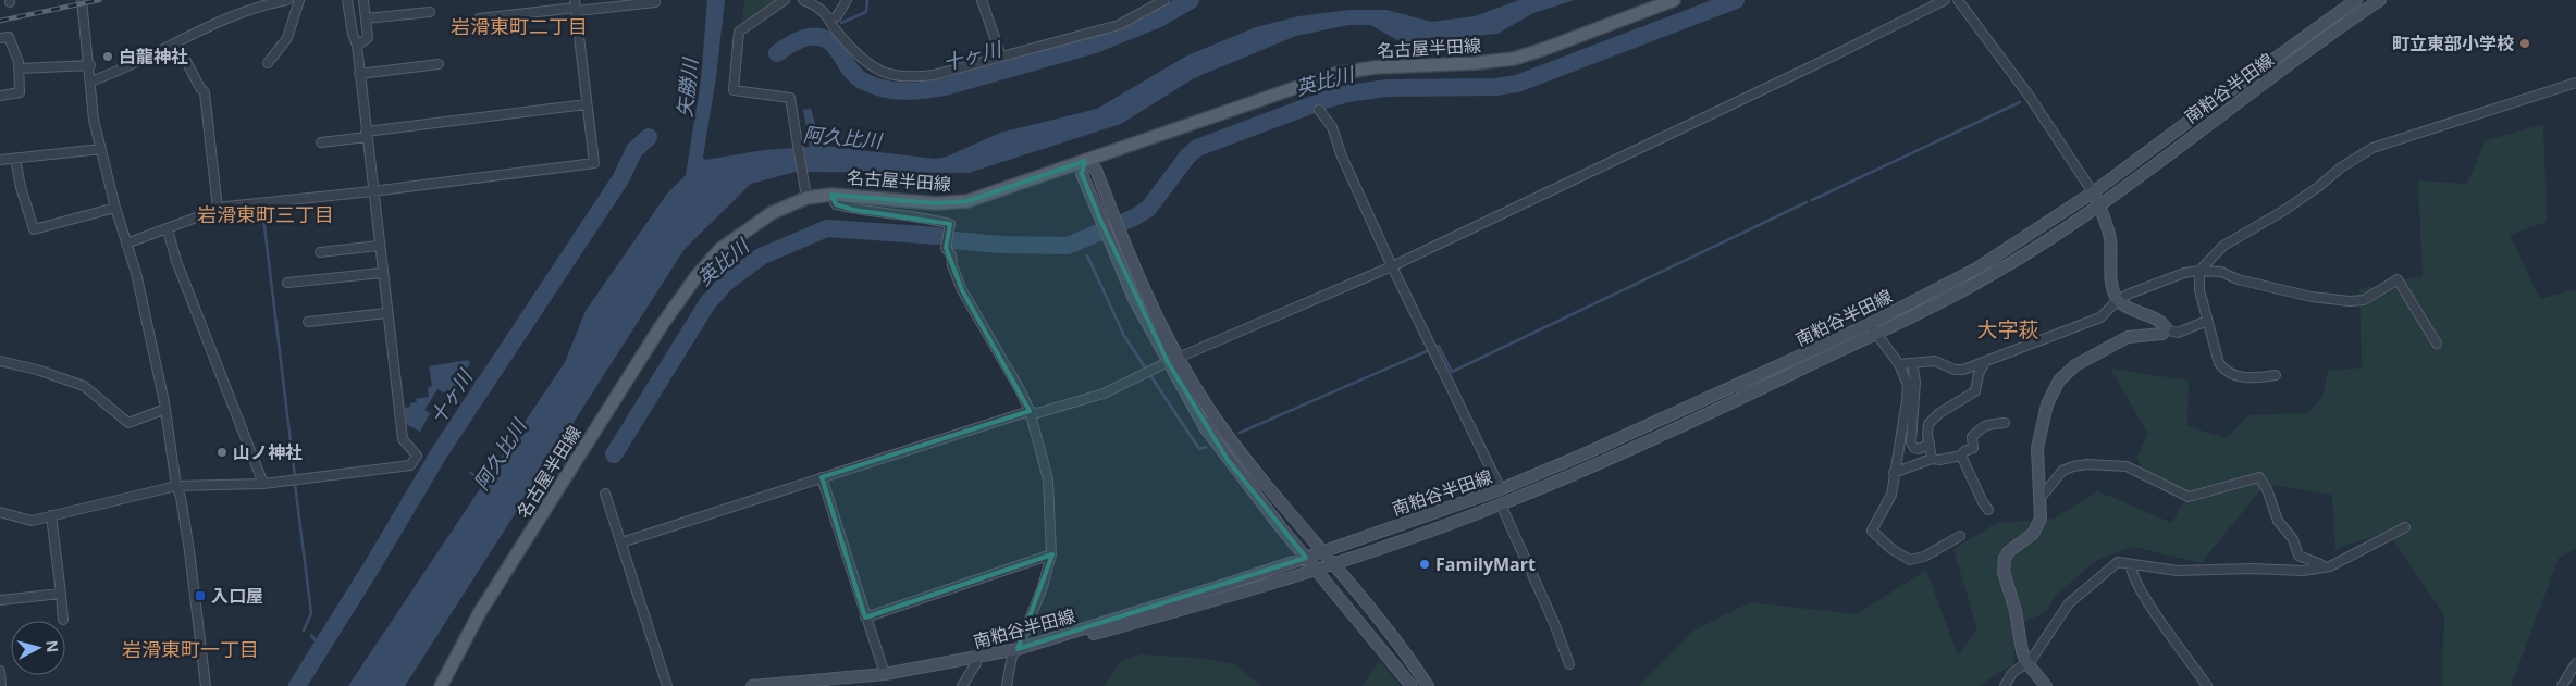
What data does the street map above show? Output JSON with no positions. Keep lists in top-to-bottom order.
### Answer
{
  "streets": {
    "main road": ["名古屋半田線", "南粕谷半田線"]
  },
  "districts": [
    "岩滑東町二丁目",
    "岩滑東町三丁目",
    "大字萩",
    "岩滑東町一丁目"
  ],
  "water": [
    "十ヶ川",
    "英比川",
    "矢勝川",
    "阿久比川"
  ],
  "places": {
    "other": [
      "町立東部小学校",
      "白龍神社",
      "山ノ神社",
      "FamilyMart"
    ],
    "transit": ["入口屋"]
  },
  "north": "right"
}
